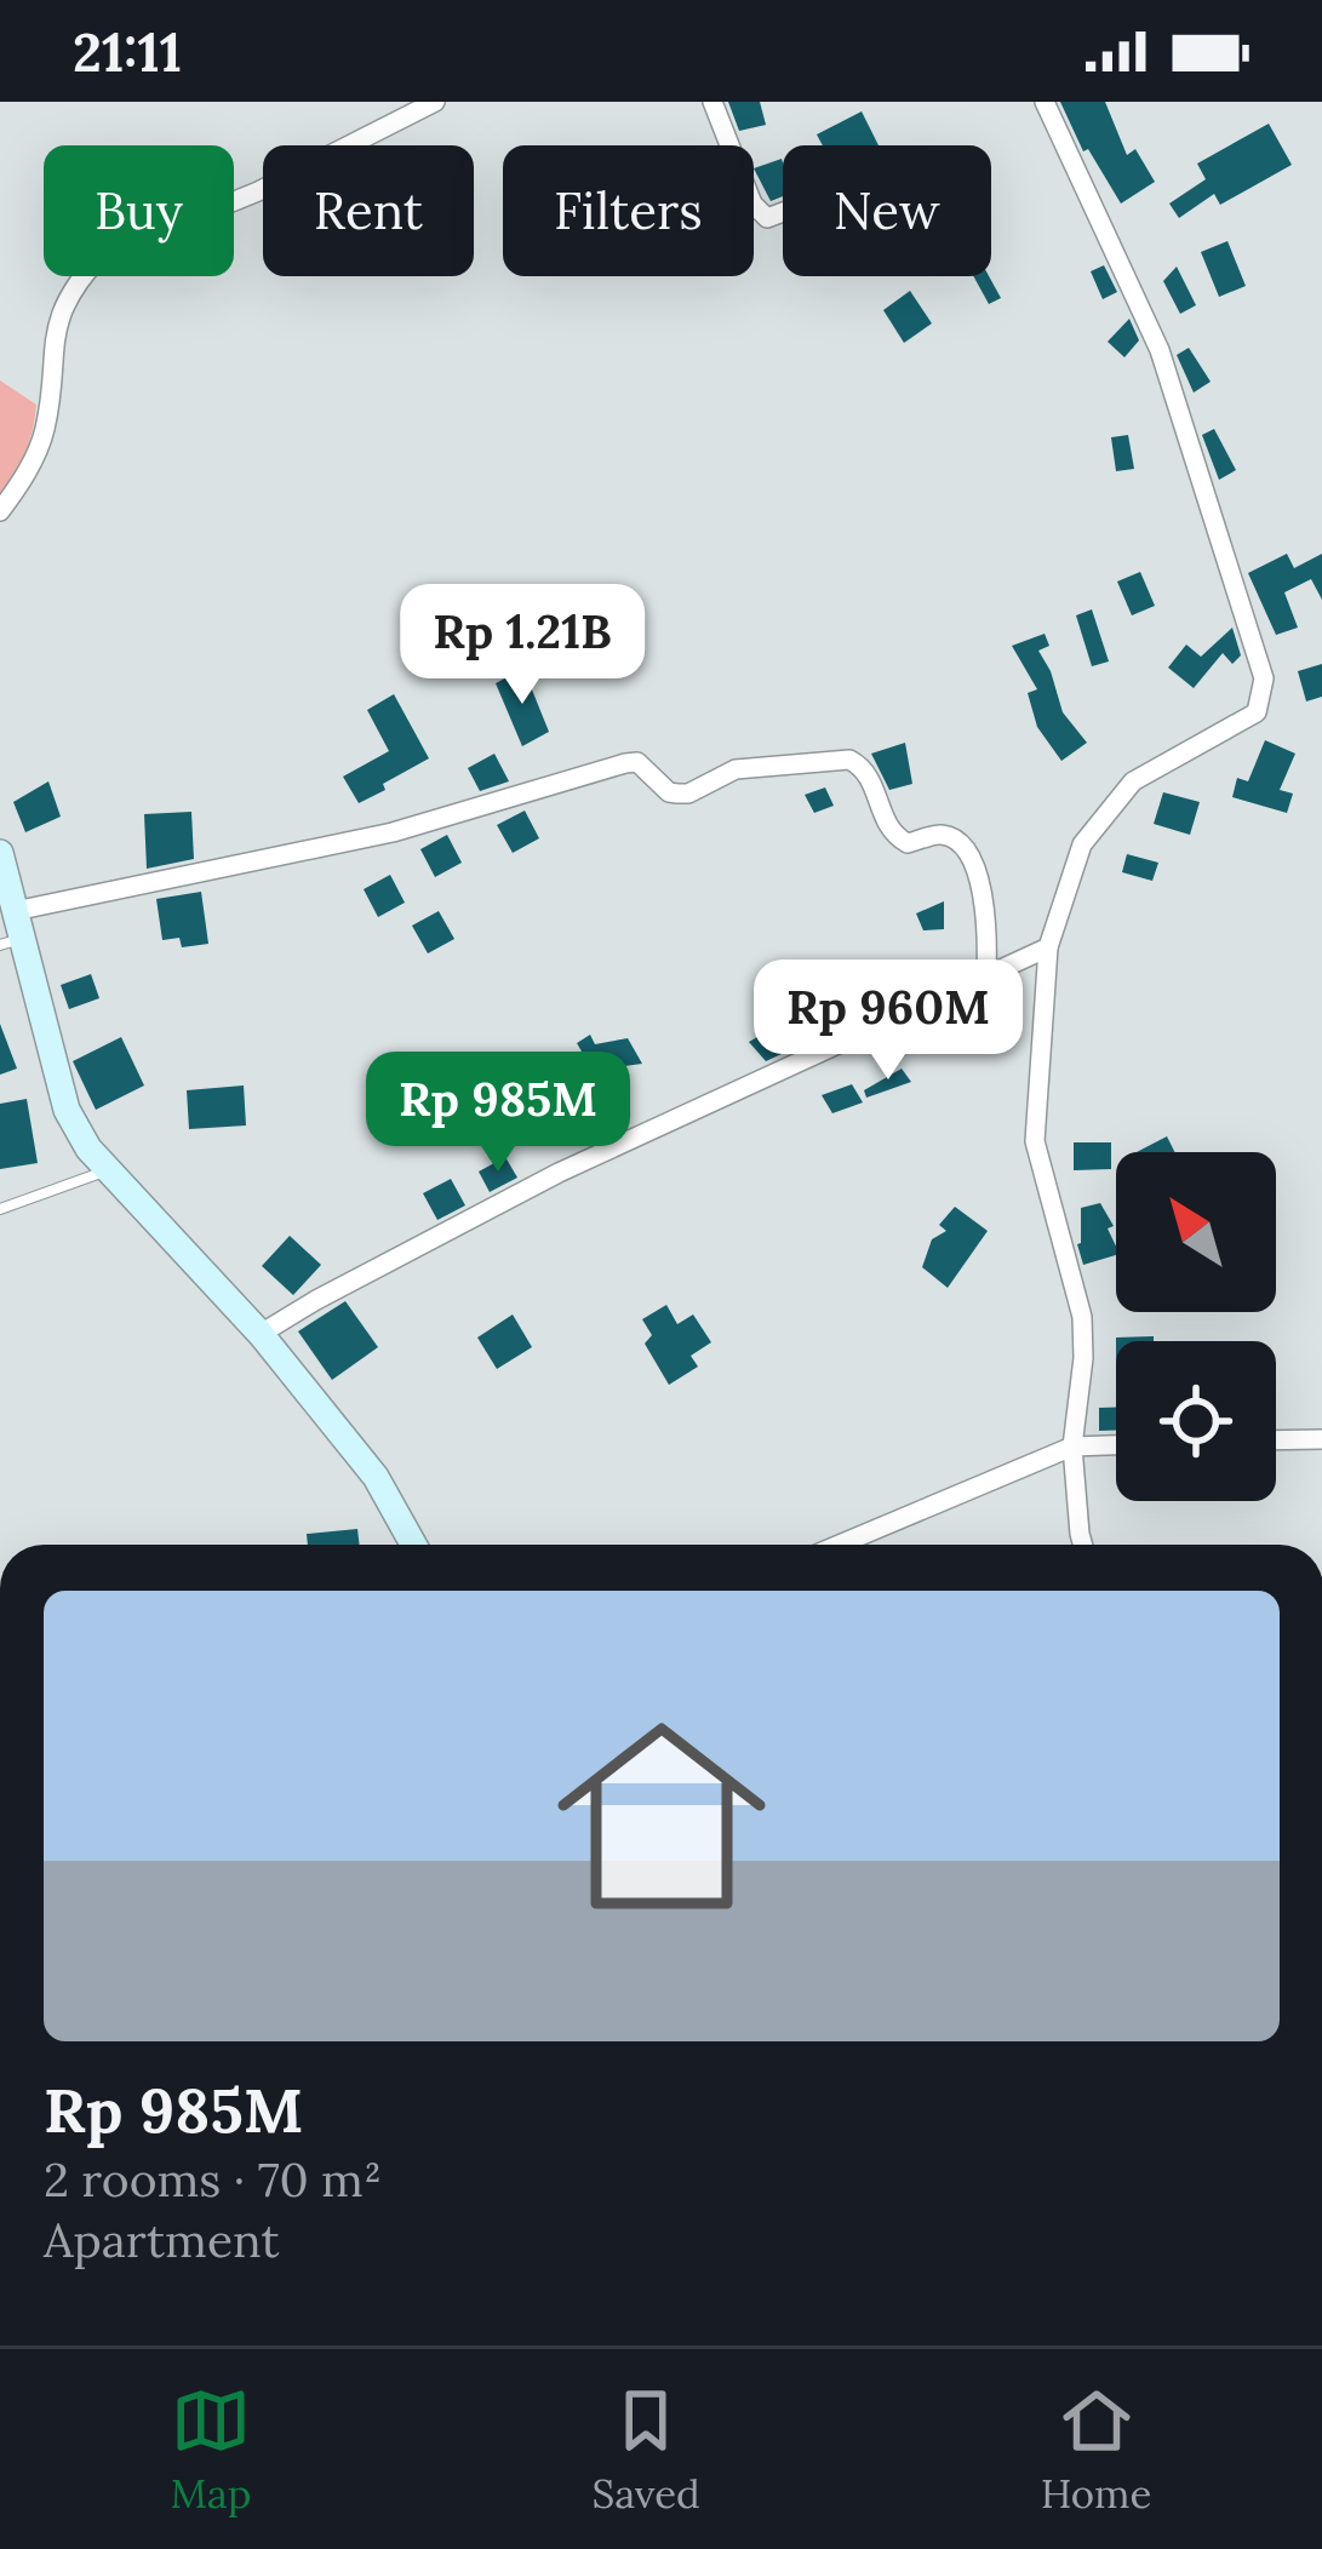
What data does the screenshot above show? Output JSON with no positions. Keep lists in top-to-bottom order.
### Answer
{
  "north": "top left",
  "page": {
    "status": "21:11",
    "chip": [
      "Buy",
      "Rent",
      "Filters",
      "New"
    ],
    "price": ["Rp 1.21B", "Rp 960M", "Rp 985M"],
    "list": [
      {
        "name": "Rp 985M",
        "note": "2 rooms · 70 m² · Apartment"
      }
    ],
    "tabs": ["Map", "Saved", "Home"]
  }
}
